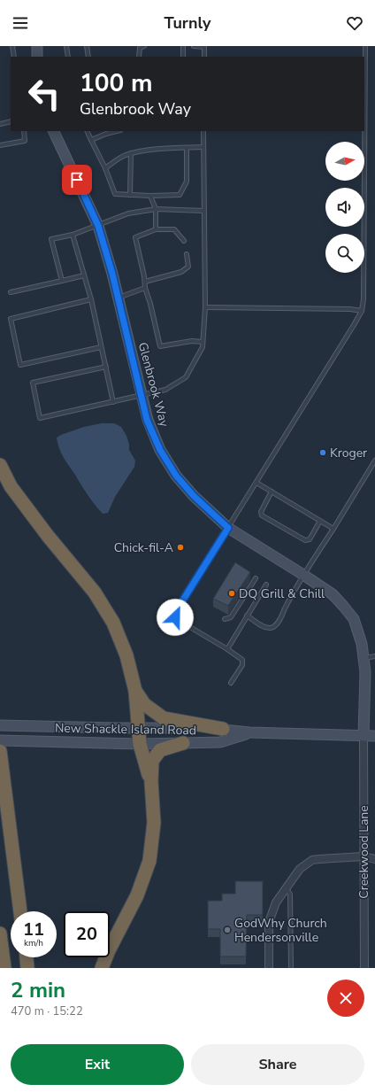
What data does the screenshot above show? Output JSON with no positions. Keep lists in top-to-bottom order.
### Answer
{
  "streets": {
    "street": ["Glenbrook Way", "New Shackle Island Road", "Creekwood Lane"]
  },
  "crossings": [
    ["Glenbrook Way", "New Shackle Island Road"],
    ["Glenbrook Way", "Creekwood Lane"],
    ["New Shackle Island Road", "Creekwood Lane"]
  ],
  "places": [
    "Kroger",
    "Chick-fil-A",
    "DQ Grill & Chill",
    "GodWhy Church Hendersonville"
  ],
  "north": "right",
  "page": {
    "header": "Turnly",
    "turn": ["100 m", "Glenbrook Way"],
    "speed": "11 km/h",
    "limit": "20",
    "heading": ["2 min", "470 m · 15:22"],
    "buttons": ["Exit", "Share"]
  }
}
